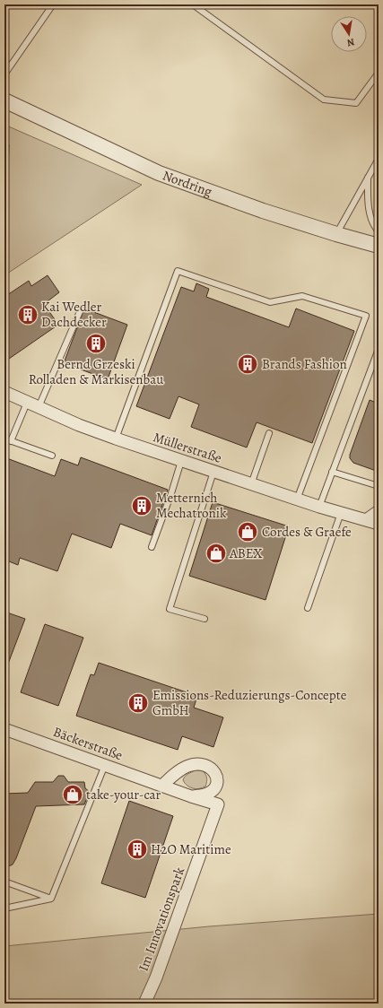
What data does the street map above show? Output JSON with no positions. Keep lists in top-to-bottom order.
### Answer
{
  "streets": {
    "street": [
      "Nordring",
      "Müllerstraße",
      "Bäckerstraße",
      "Im Innovationspark"
    ]
  },
  "crossings": [
    ["Bäckerstraße", "Im Innovationspark"]
  ],
  "places": {
    "building": [
      "Kai Wedler Dachdecker",
      "Bernd Grzeski Rolladen & Markisenbau",
      "Brands Fashion",
      "Metternich Mechatronik",
      "Emissions-Reduzierungs-Concepte GmbH",
      "H2O Maritime"
    ],
    "shop": ["Cordes & Graefe", "ABEX", "take-your-car"]
  },
  "north": "bottom"
}
